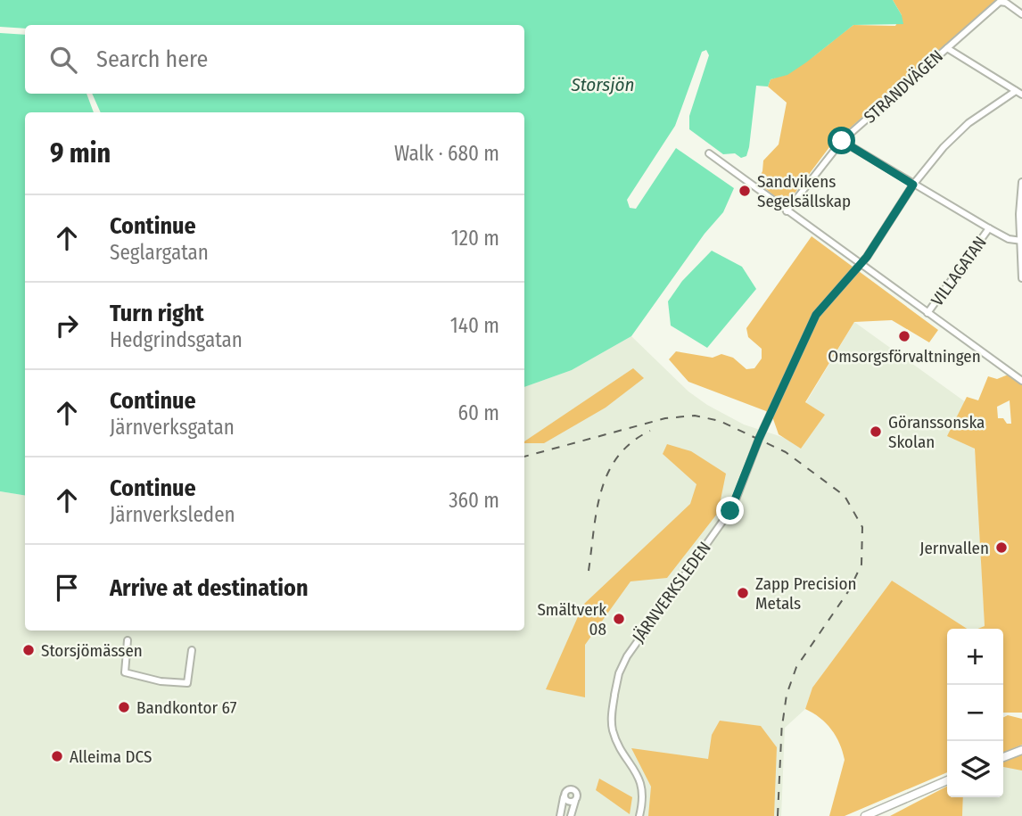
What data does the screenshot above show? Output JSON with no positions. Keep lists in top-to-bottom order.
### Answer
{
  "streets": {
    "street": ["STRANDVÄGEN", "VILLAGATAN", "JÄRNVERKSLEDEN"]
  },
  "water": ["Storsjön"],
  "places": [
    "Sandvikens Segelsällskap",
    "Omsorgsförvaltningen",
    "Göranssonska Skolan",
    "Jernvallen",
    "Zapp Precision Metals",
    "Smältverk 08",
    "Storsjömässen",
    "Bandkontor 67",
    "Alleima DCS"
  ],
  "page": {
    "search": "Search here",
    "heading": ["9 min", "Walk · 680 m"],
    "list": [
      ["Continue", "Seglargatan", "120 m"],
      ["Turn right", "Hedgrindsgatan", "140 m"],
      ["Continue", "Järnverksgatan", "60 m"],
      ["Continue", "Järnverksleden", "360 m"],
      "Arrive at destination"
    ],
    "map_buttons": ["+", "−"]
  }
}
